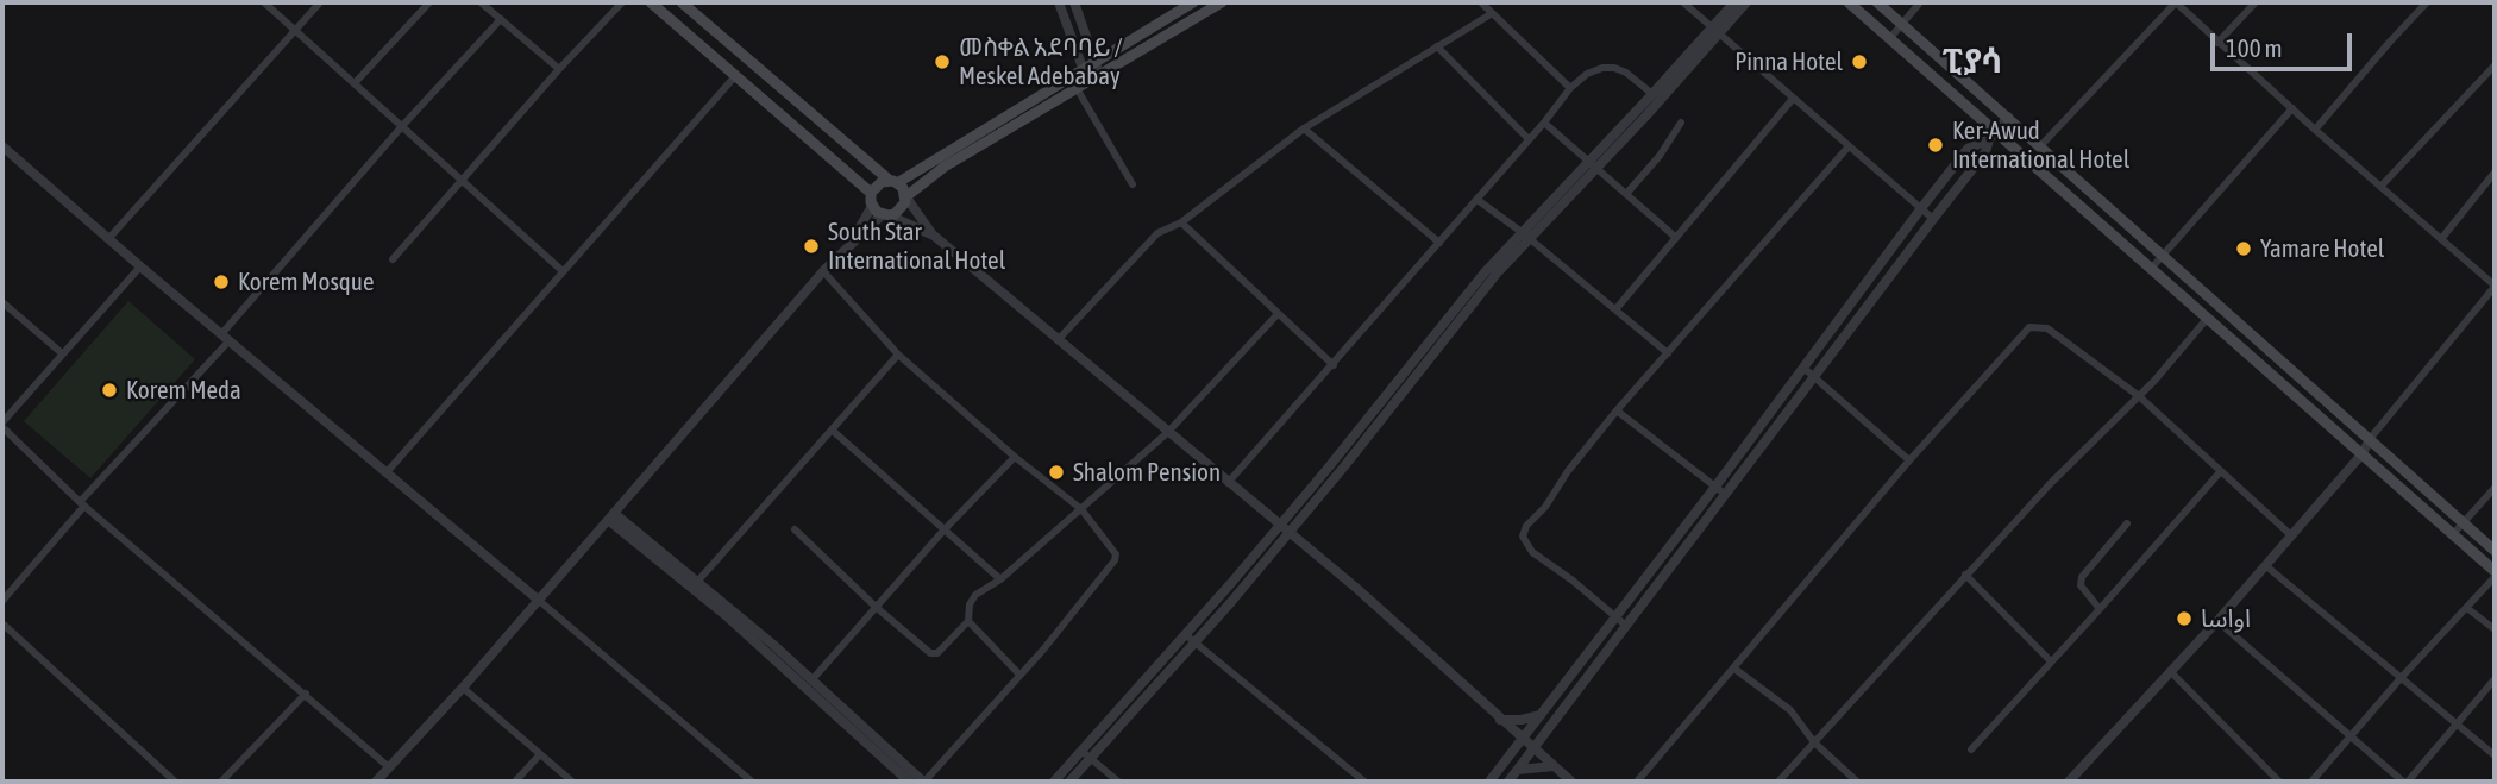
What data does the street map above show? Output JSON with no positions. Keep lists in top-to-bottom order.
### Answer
{
  "districts": ["ፒያሳ"],
  "places": [
    "መስቀል አደባባይ / Meskel Adebabay",
    "Pinna Hotel",
    "Ker-Awud International Hotel",
    "South Star International Hotel",
    "Yamare Hotel",
    "Korem Mosque",
    "Korem Meda",
    "Shalom Pension",
    "اواسا"
  ],
  "scale_bar": "100 m"
}
